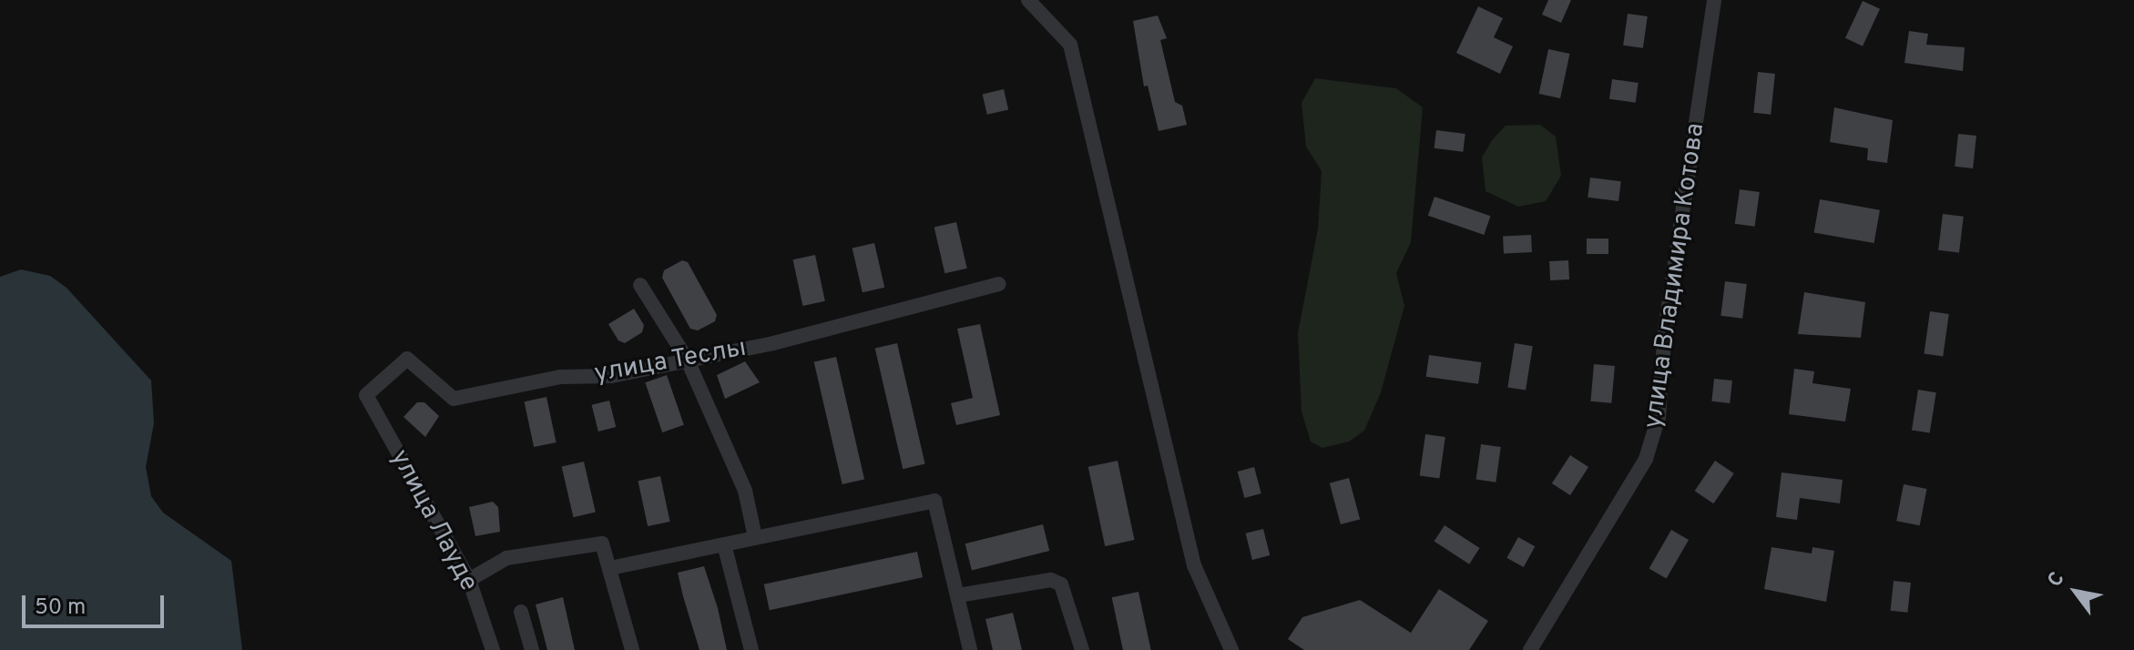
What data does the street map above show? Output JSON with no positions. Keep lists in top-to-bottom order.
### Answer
{
  "streets": {
    "street": ["улица Владимира Котова", "улица Теслы", "улица Лауде"]
  },
  "crossings": [
    ["улица Теслы", "улица Лауде"]
  ],
  "scale_bar": "50 m",
  "north": "top left"
}
